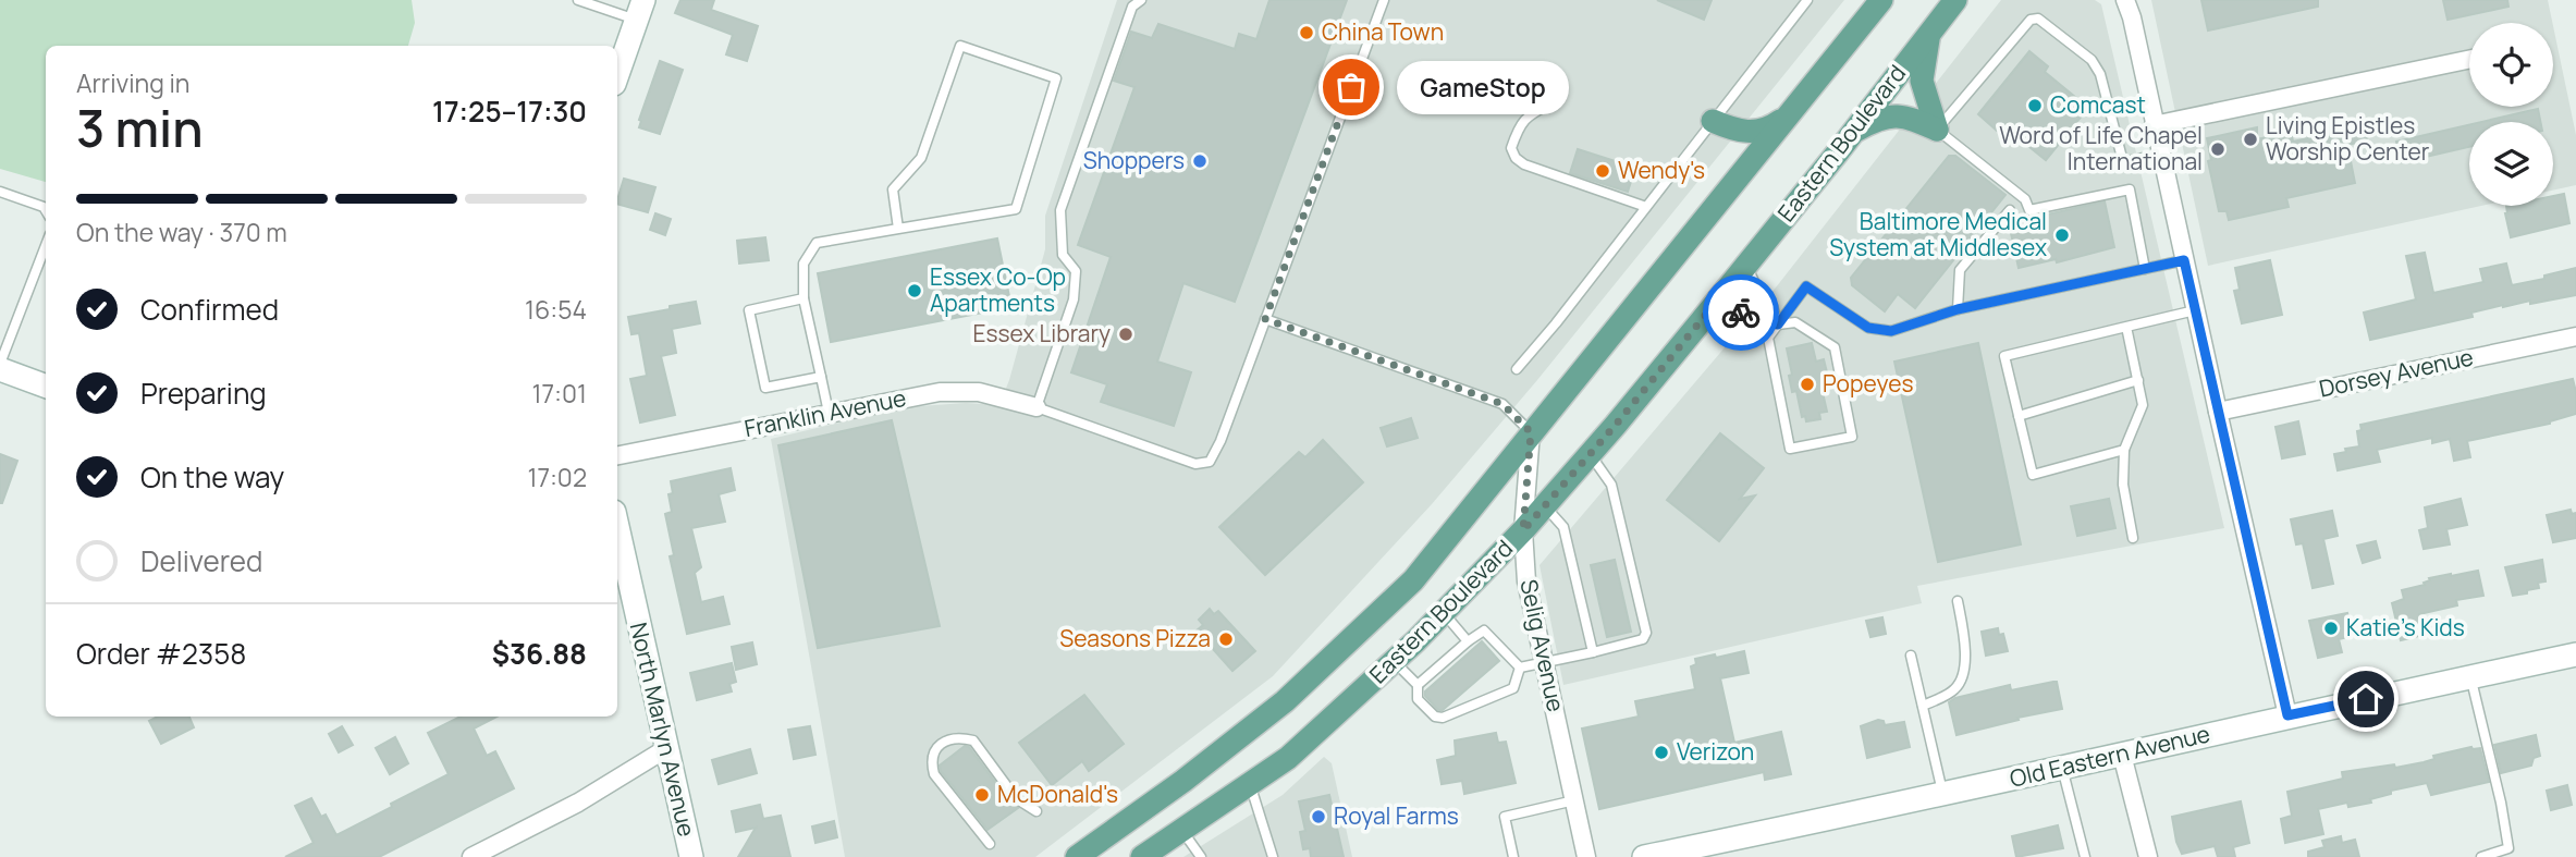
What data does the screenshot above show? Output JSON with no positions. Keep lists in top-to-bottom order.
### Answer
{
  "streets": {
    "main road": ["Eastern Boulevard"],
    "street": [
      "Dorsey Avenue",
      "Franklin Avenue",
      "Selig Avenue",
      "North Marlyn Avenue",
      "Old Eastern Avenue"
    ]
  },
  "crossings": [
    ["Eastern Boulevard", "Selig Avenue"]
  ],
  "places": [
    "China Town",
    "GameStop",
    "Comcast",
    "Living Epistles Worship Center",
    "Word of Life Chapel International",
    "Shoppers",
    "Wendy's",
    "Baltimore Medical System at Middlesex",
    "Essex Co-Op Apartments",
    "Essex Library",
    "Popeyes",
    "Katie’s Kids",
    "Seasons Pizza",
    "Verizon",
    "McDonald's",
    "Royal Farms"
  ],
  "page": {
    "heading": ["3 min", "Arriving in", "17:25–17:30"],
    "panel": ["Order #2358", "$36.88"],
    "bubble": "GameStop",
    "bar": "On the way · 370 m",
    "list": [
      ["Confirmed", "16:54"],
      ["Preparing", "17:01"],
      ["On the way", "17:02"],
      "Delivered"
    ]
  }
}
